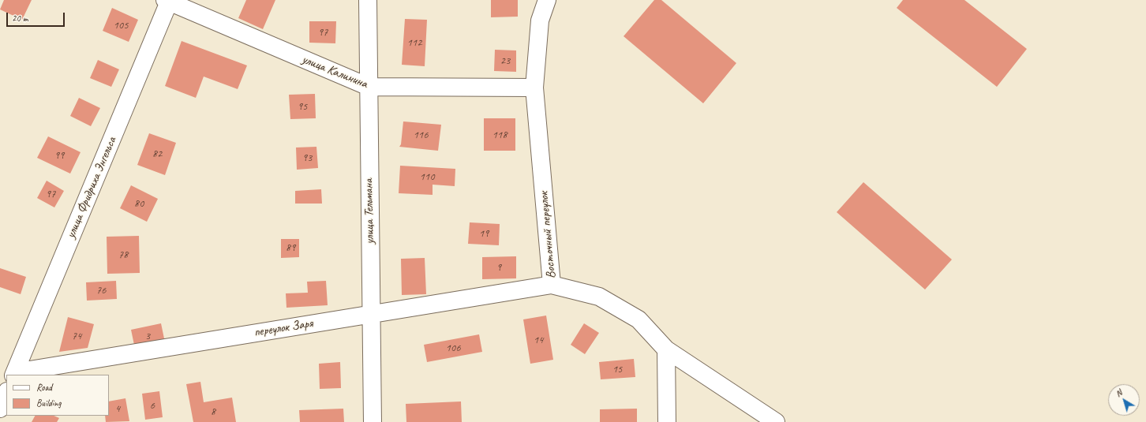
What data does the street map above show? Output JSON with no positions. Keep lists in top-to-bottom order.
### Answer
{
  "streets": {
    "street": [
      "улица Калинина",
      "улица Фридриха Энгельса",
      "улица Тельмана",
      "Восточный переулок",
      "переулок Заря"
    ]
  },
  "crossings": [
    ["улица Калинина", "улица Фридриха Энгельса"],
    ["улица Калинина", "улица Тельмана"],
    ["улица Калинина", "Восточный переулок"],
    ["улица Фридриха Энгельса", "переулок Заря"],
    ["улица Тельмана", "переулок Заря"],
    ["Восточный переулок", "переулок Заря"]
  ],
  "house_numbers": [
    "105",
    "97",
    "112",
    "23",
    "95",
    "116",
    "118",
    "82",
    "99",
    "93",
    "110",
    "97",
    "80",
    "19",
    "89",
    "78",
    "9",
    "76",
    "74",
    "3",
    "14",
    "106",
    "15",
    "6",
    "4",
    "8"
  ],
  "legend": ["Road", "Building"],
  "scale_bar": "20 m",
  "north": "top left"
}
